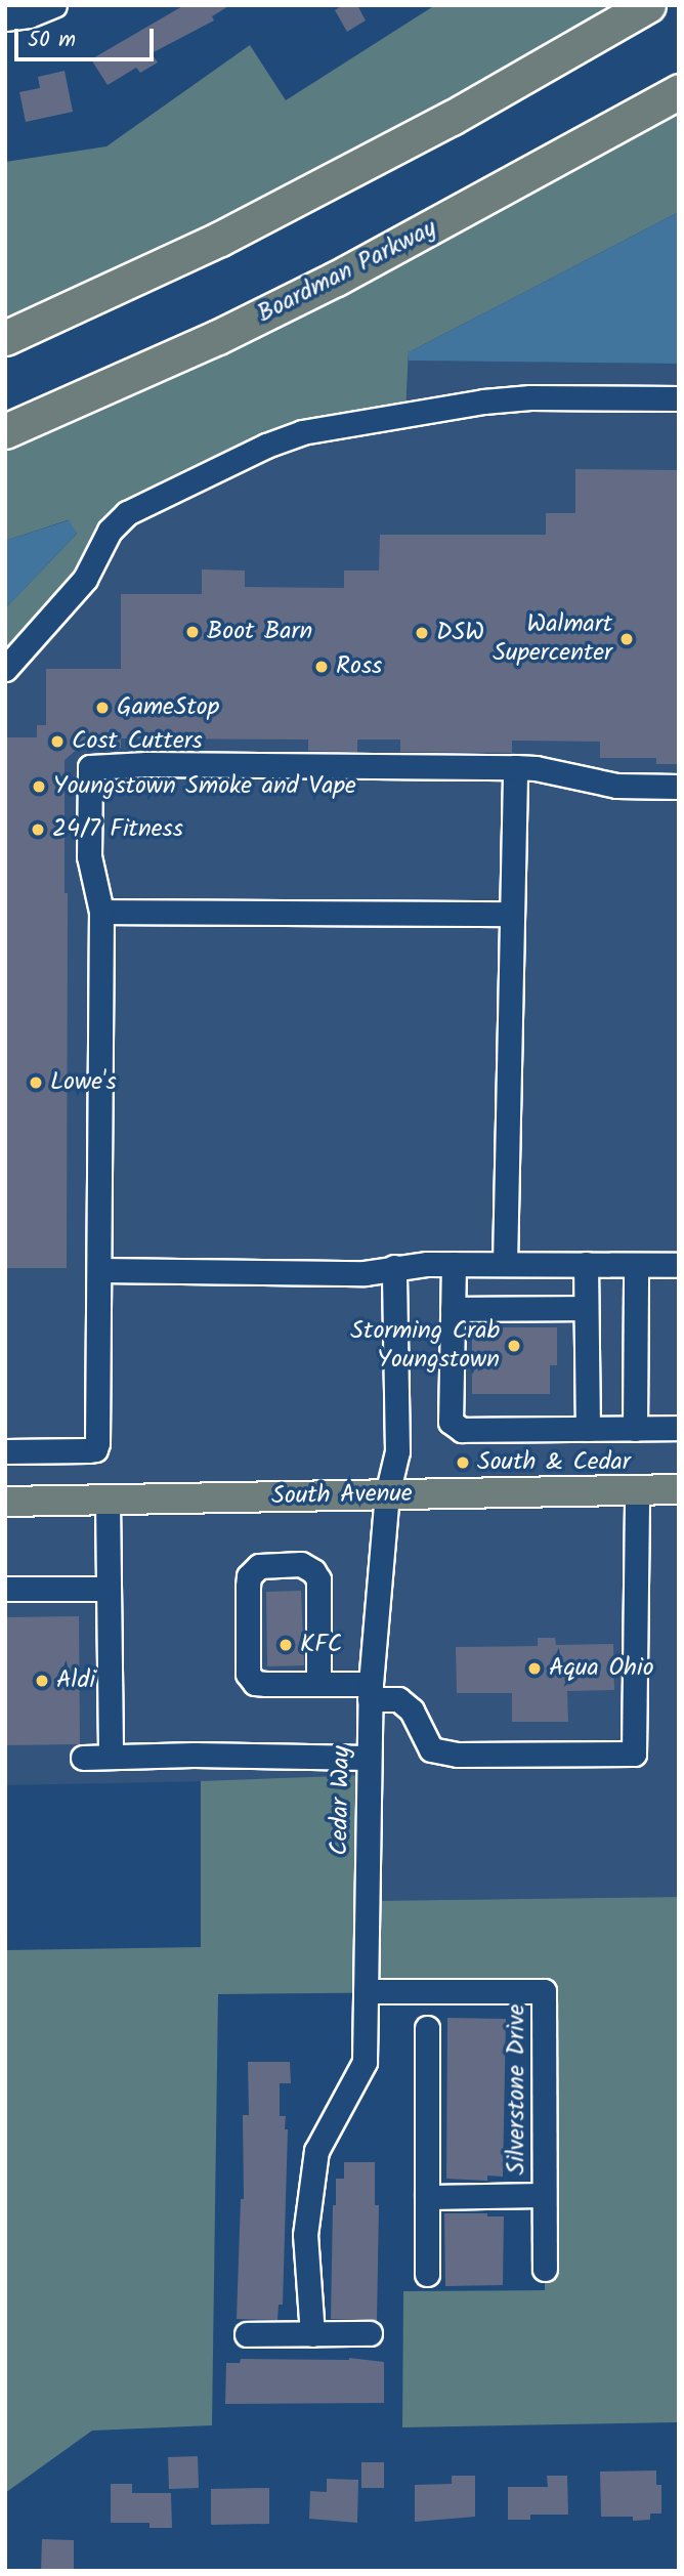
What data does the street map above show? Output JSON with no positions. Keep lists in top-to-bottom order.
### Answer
{
  "streets": {
    "highway": ["Boardman Parkway"],
    "main road": ["South Avenue"],
    "street": ["Cedar Way", "Silverstone Drive"]
  },
  "crossings": [
    ["South Avenue", "Cedar Way"],
    ["Cedar Way", "Silverstone Drive"]
  ],
  "places": [
    "Boot Barn",
    "DSW",
    "Walmart Supercenter",
    "Ross",
    "GameStop",
    "Cost Cutters",
    "Youngstown Smoke and Vape",
    "24/7 Fitness",
    "Lowe's",
    "Storming Crab Youngstown",
    "South & Cedar",
    "KFC",
    "Aqua Ohio",
    "Aldi"
  ],
  "scale_bar": "50 m"
}
